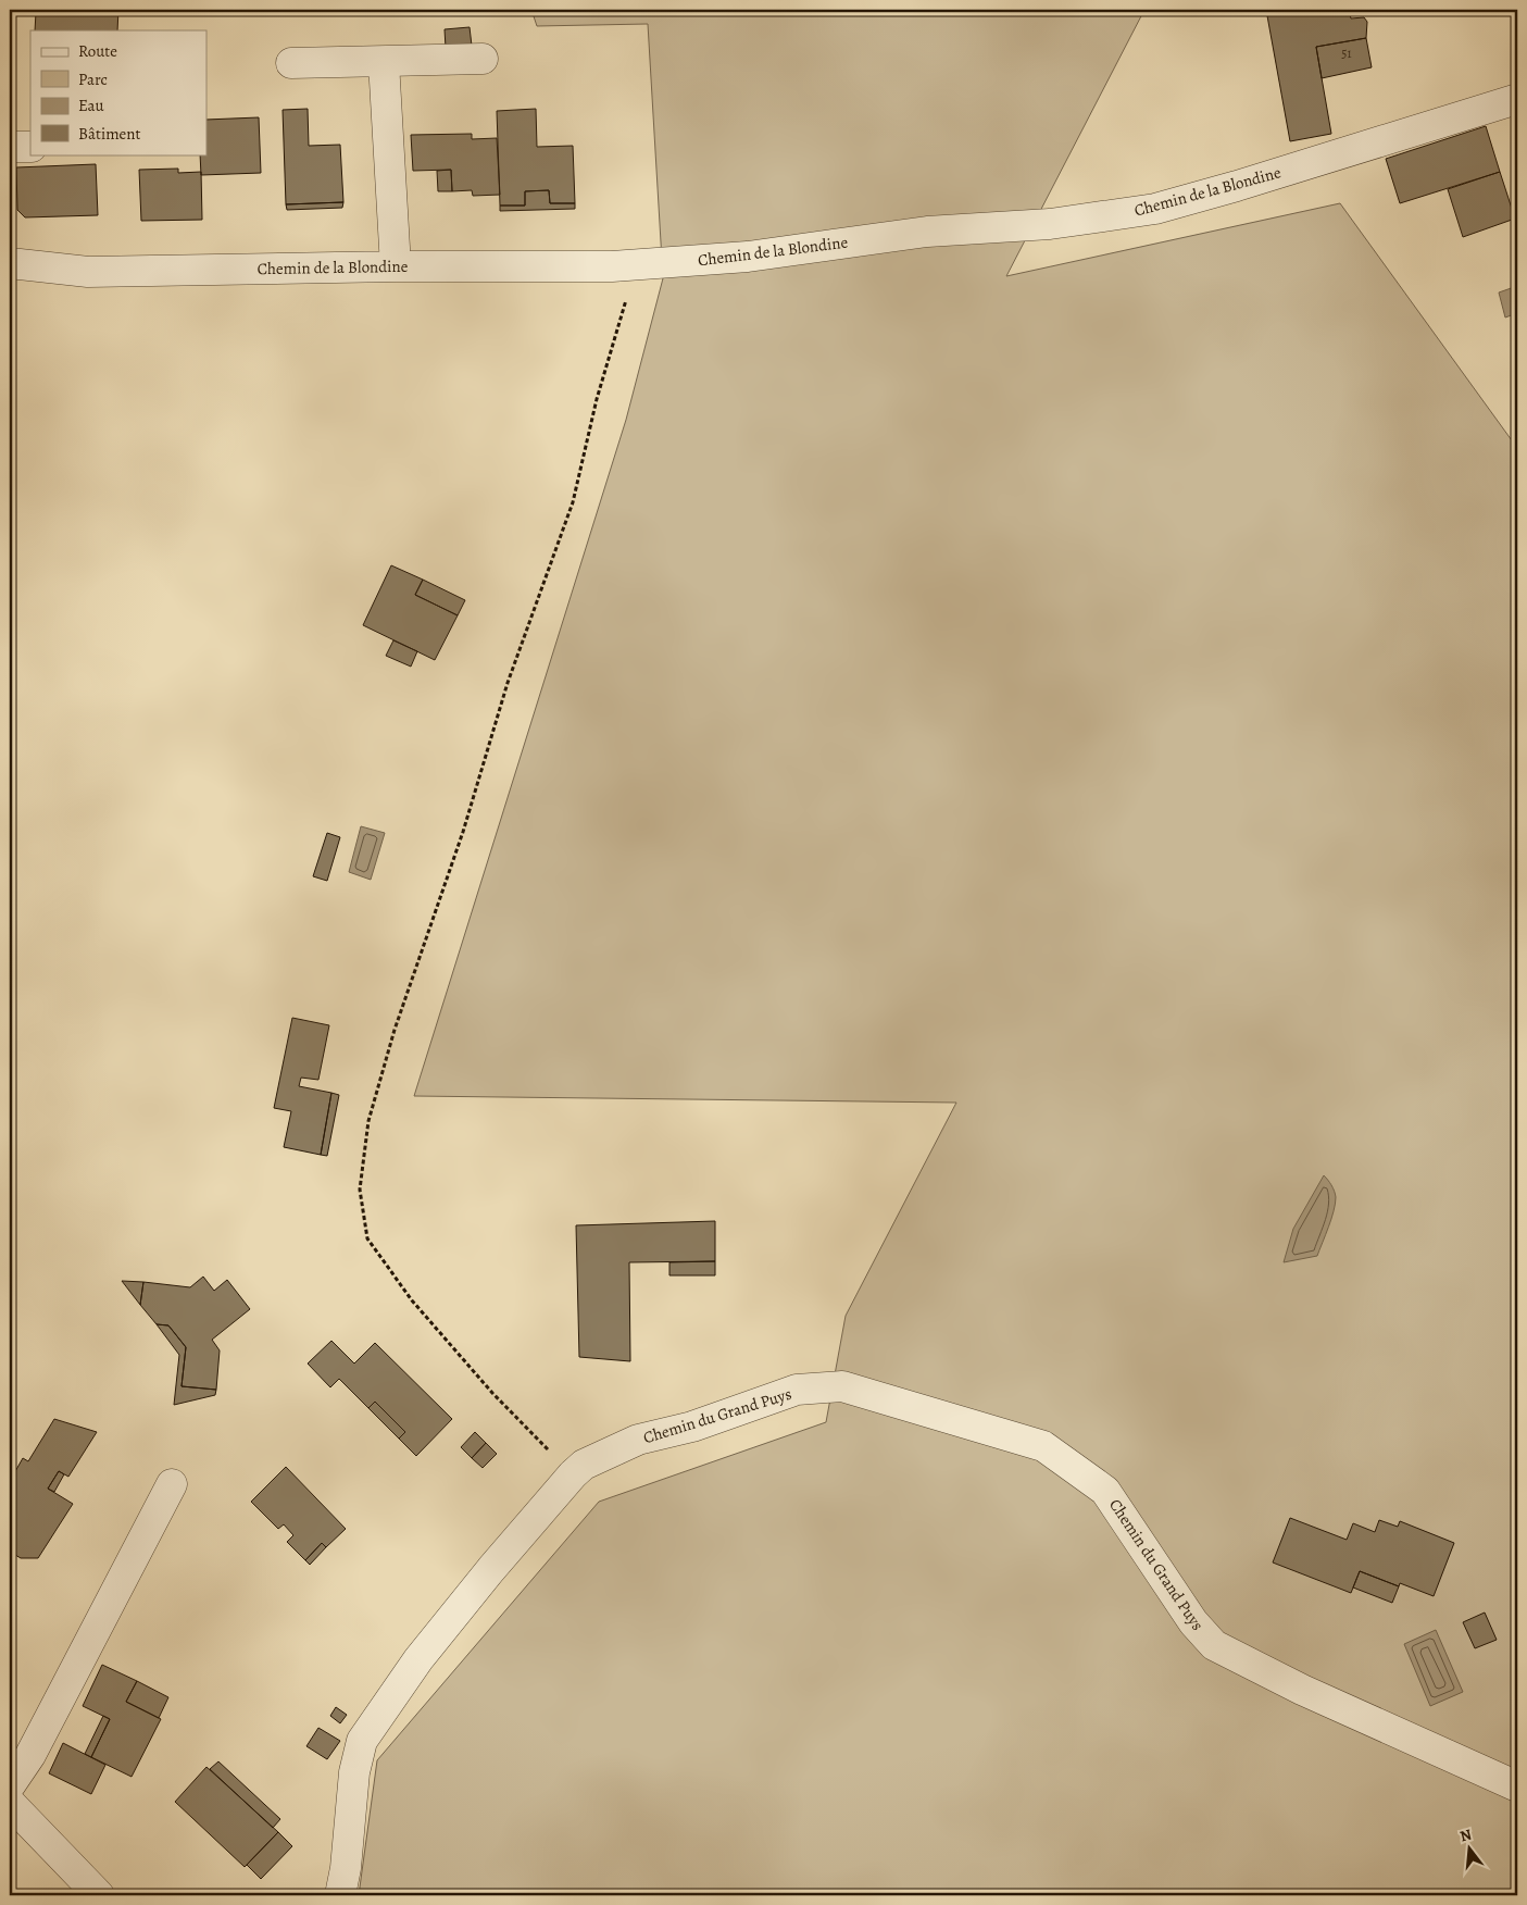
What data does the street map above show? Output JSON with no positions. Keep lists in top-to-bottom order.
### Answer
{
  "streets": {
    "street": ["Chemin de la Blondine", "Chemin du Grand Puys"]
  },
  "house_numbers": ["51"],
  "legend": [
    "Route",
    "Parc",
    "Eau",
    "Bâtiment"
  ],
  "north": "top"
}
